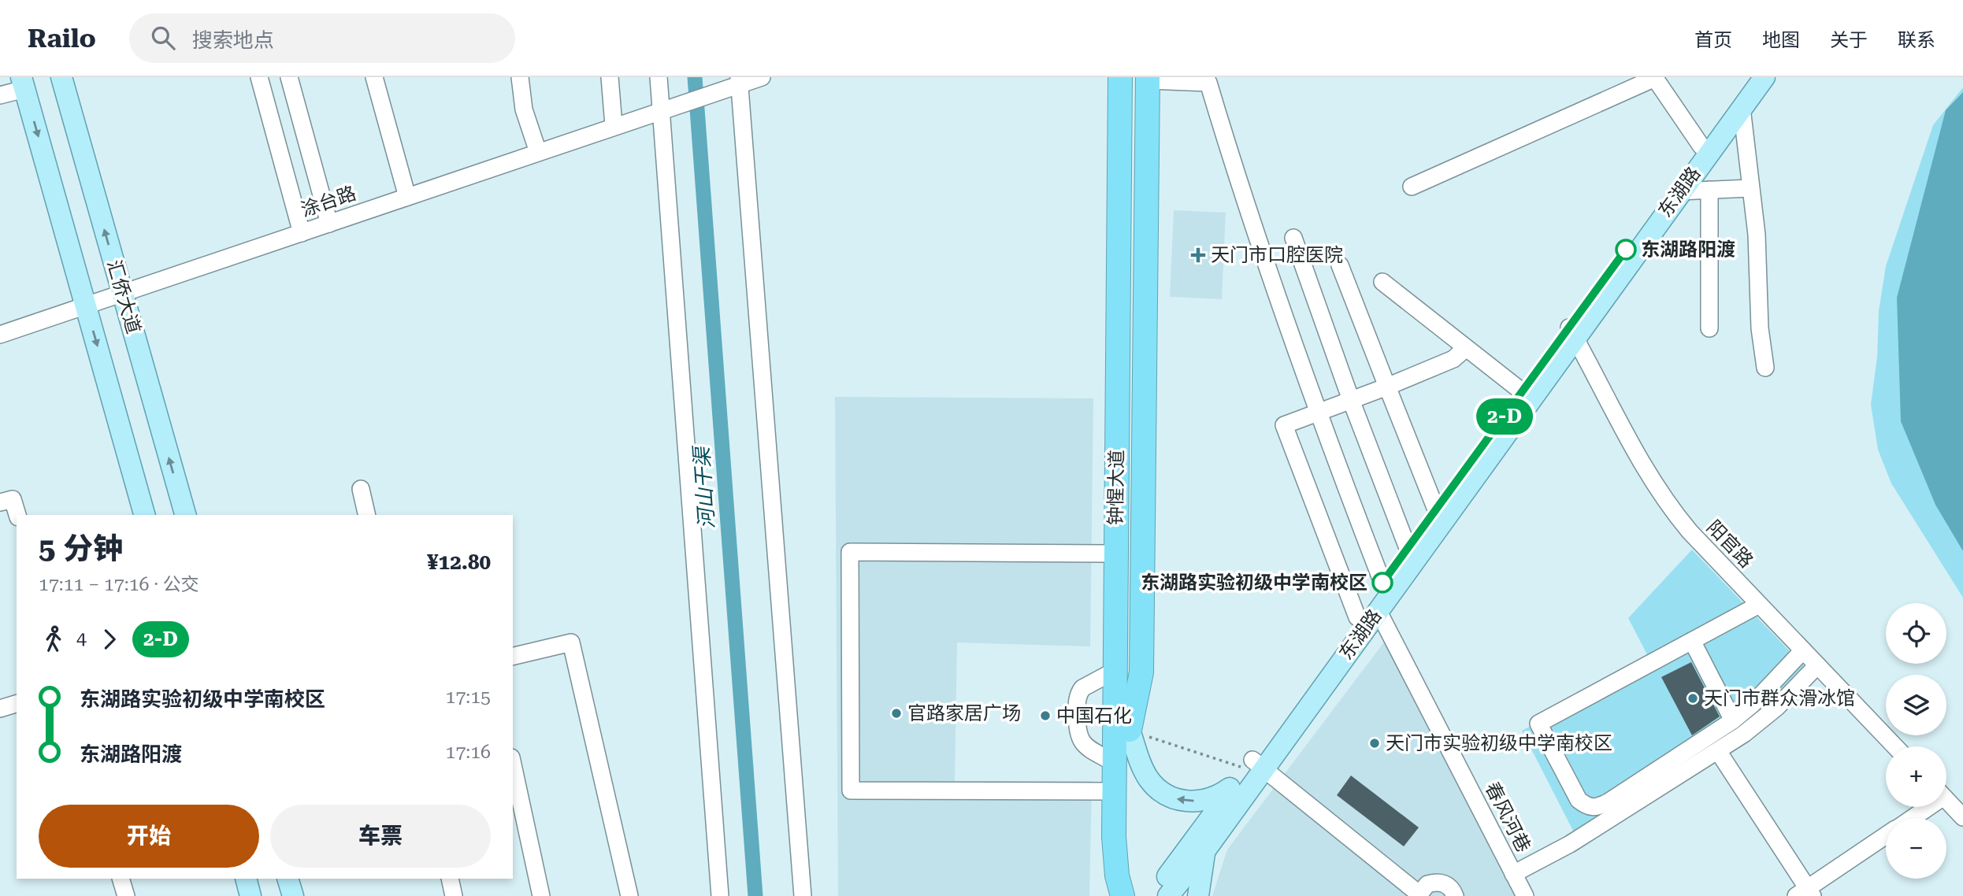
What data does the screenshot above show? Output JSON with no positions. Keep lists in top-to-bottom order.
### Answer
{
  "streets": {
    "highway": ["钟惺大道"],
    "main road": ["东湖路", "汇侨大道"],
    "street": ["涂台路", "阳官路", "春风河巷"]
  },
  "crossings": [
    ["东湖路", "阳官路"],
    ["东湖路", "春风河巷"],
    ["涂台路", "汇侨大道"]
  ],
  "water": ["河山干渠"],
  "places": {
    "other": [
      "东湖路阳渡",
      "东湖路实验初级中学南校区",
      "天门市群众滑冰馆",
      "官路家居广场",
      "中国石化",
      "天门市实验初级中学南校区"
    ],
    "health": ["天门市口腔医院"]
  },
  "lines": ["bus line 2-D"],
  "page": {
    "header": "Railo",
    "search": "搜索地点",
    "nav": [
      "首页",
      "地图",
      "关于",
      "联系"
    ],
    "on_map": "2-D",
    "heading": ["5 分钟", "17:11 – 17:16 · 公交", "¥12.80"],
    "map_buttons": ["+", "−"],
    "legs": ["4", "2-D"],
    "list": [
      {
        "name": "东湖路实验初级中学南校区",
        "value": "17:15"
      },
      {
        "name": "东湖路阳渡",
        "value": "17:16"
      }
    ],
    "buttons": ["开始", "车票"]
  }
}
